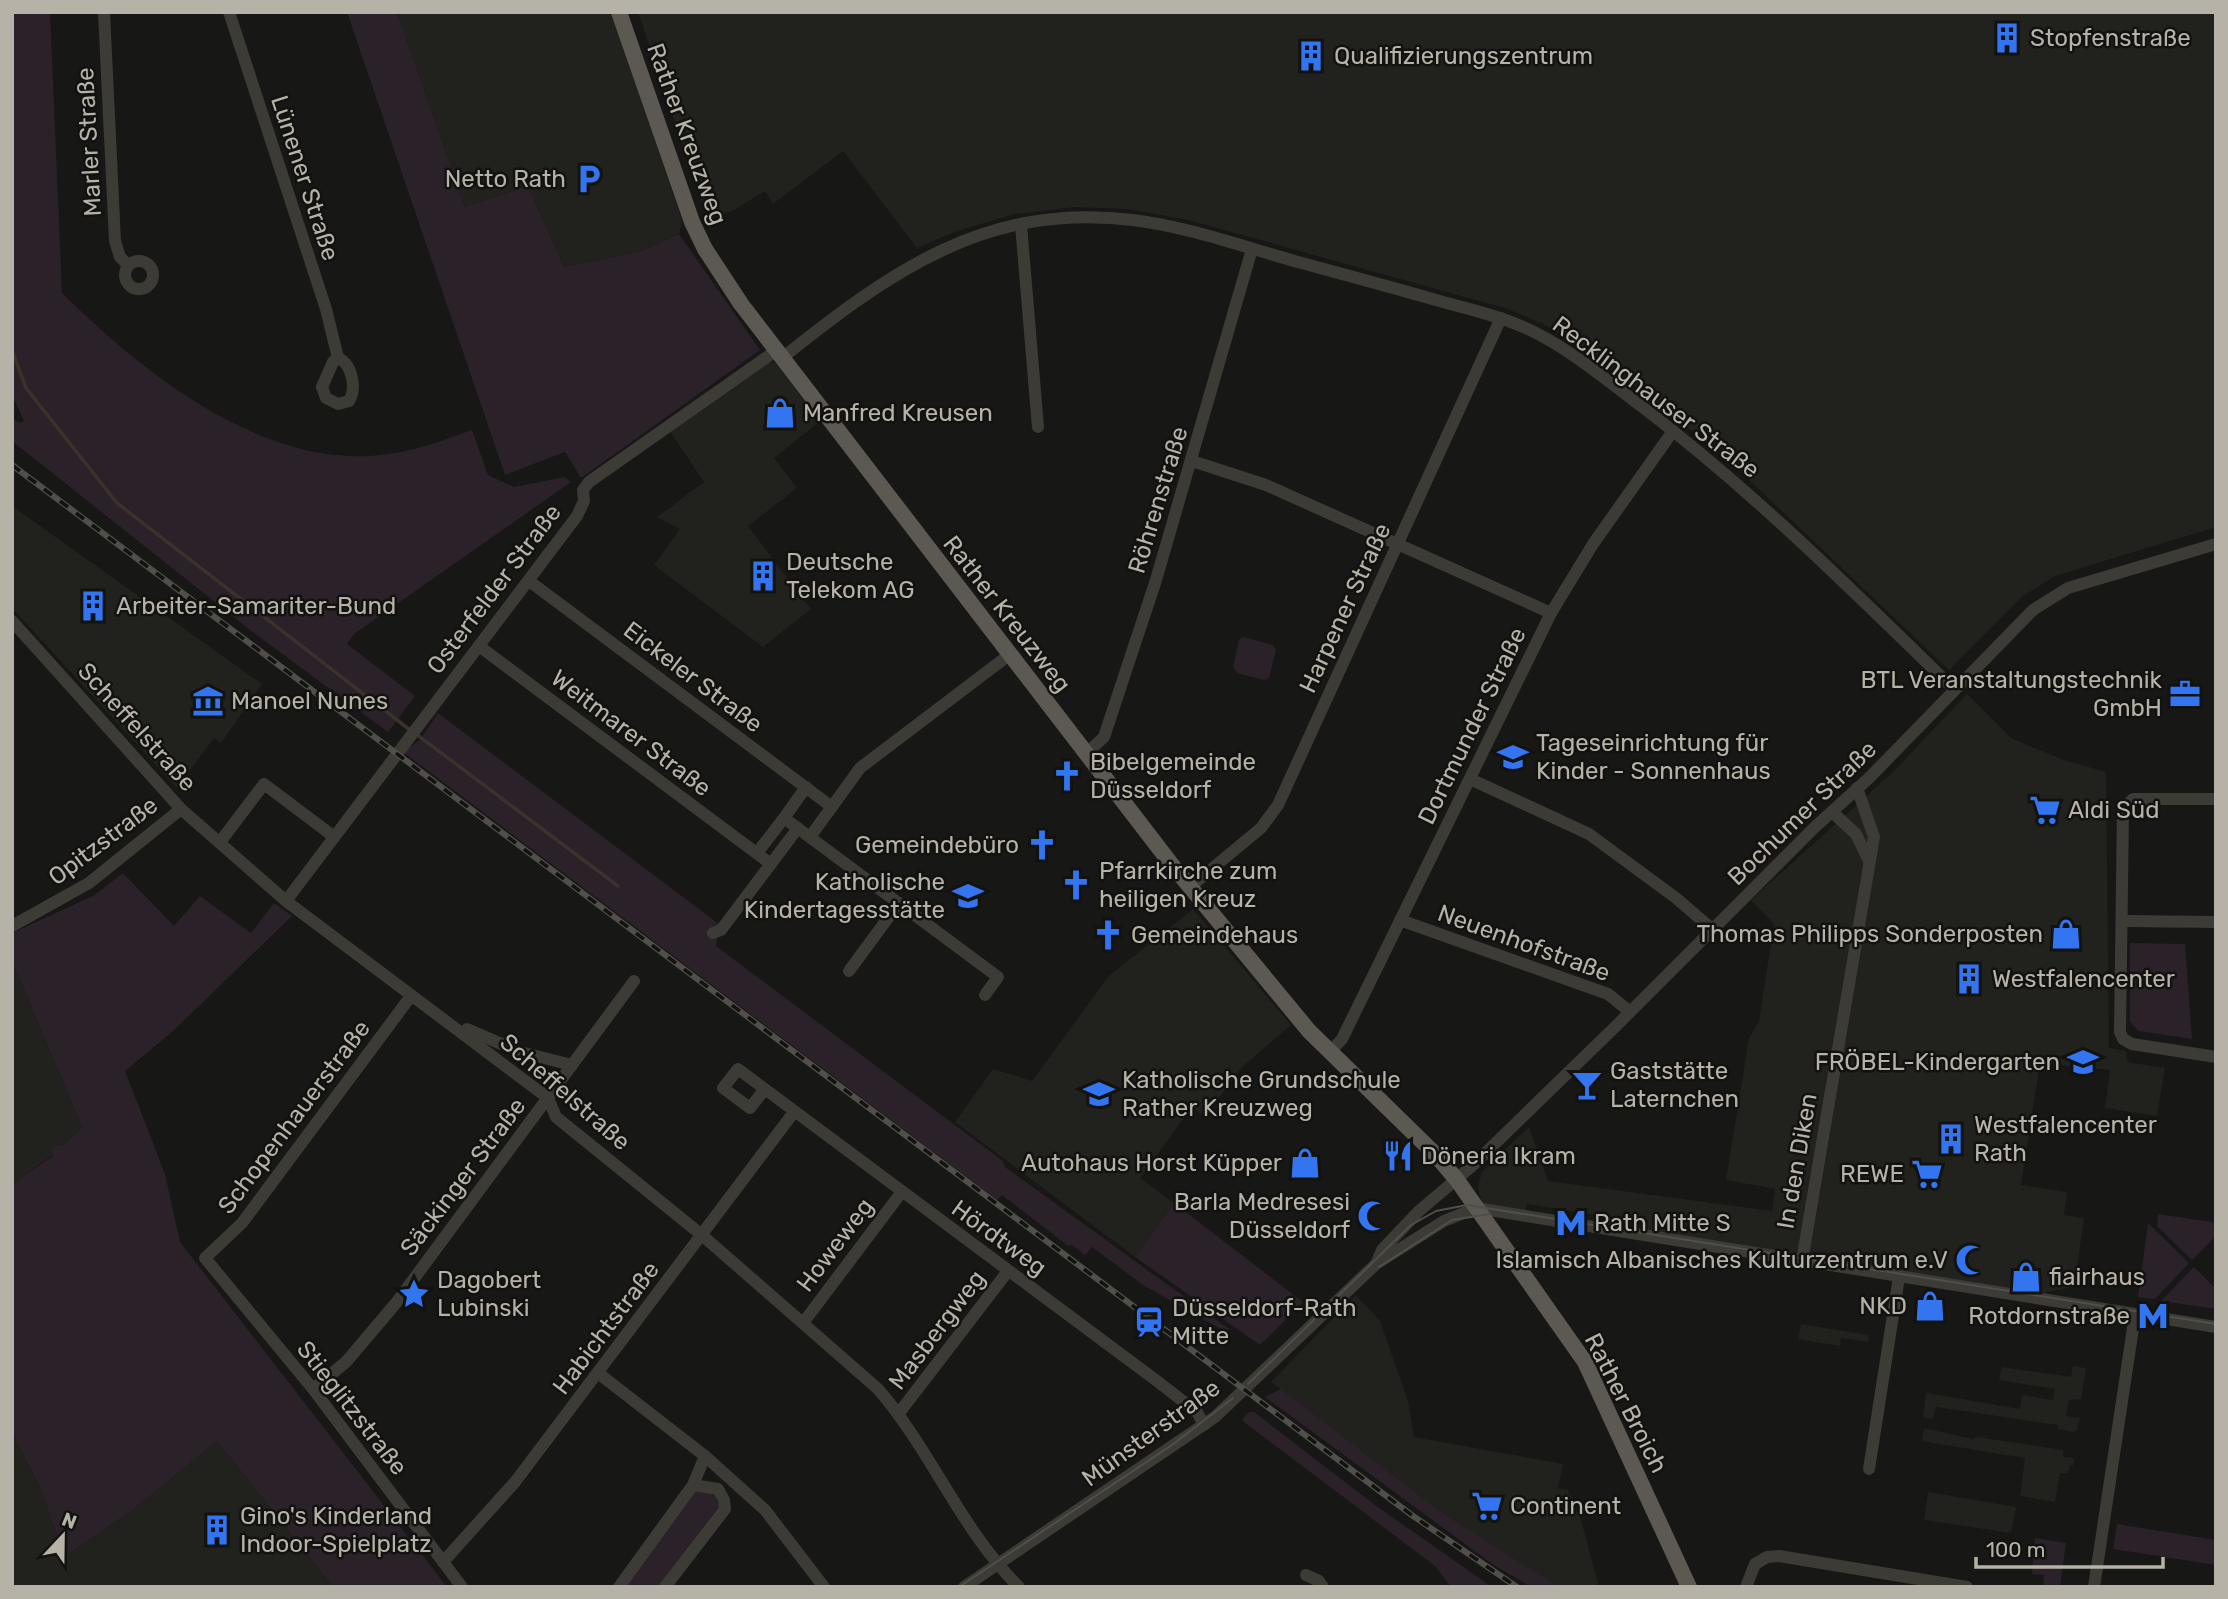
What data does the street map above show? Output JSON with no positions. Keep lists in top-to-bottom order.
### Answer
{
  "streets": {
    "main road": ["Rather Kreuzweg", "Rather Broich"],
    "street": [
      "Marler Straße",
      "Lünener Straße",
      "Recklinghauser Straße",
      "Röhrenstraße",
      "Osterfelder Straße",
      "Harpener Straße",
      "Eickeler Straße",
      "Dortmunder Straße",
      "Scheffelstraße",
      "Weitmarer Straße",
      "Bochumer Straße",
      "Opitzstraße",
      "Neuenhofstraße",
      "Schopenhauerstraße",
      "In den Diken",
      "Säckinger Straße",
      "Hördtweg",
      "Howeweg",
      "Habichtstraße",
      "Masbergweg",
      "Stieglitzstraße",
      "Münsterstraße"
    ]
  },
  "crossings": [
    ["Rather Kreuzweg", "Recklinghauser Straße"],
    ["Rather Kreuzweg", "Röhrenstraße"],
    ["Rather Kreuzweg", "Osterfelder Straße"],
    ["Rather Kreuzweg", "Harpener Straße"],
    ["Rather Kreuzweg", "Dortmunder Straße"],
    ["Rather Kreuzweg", "Bochumer Straße"],
    ["Rather Kreuzweg", "Rather Broich"],
    ["Rather Kreuzweg", "Münsterstraße"],
    ["Recklinghauser Straße", "Röhrenstraße"],
    ["Recklinghauser Straße", "Osterfelder Straße"],
    ["Recklinghauser Straße", "Harpener Straße"],
    ["Recklinghauser Straße", "Dortmunder Straße"],
    ["Recklinghauser Straße", "Bochumer Straße"],
    ["Osterfelder Straße", "Eickeler Straße"],
    ["Osterfelder Straße", "Scheffelstraße"],
    ["Osterfelder Straße", "Weitmarer Straße"],
    ["Dortmunder Straße", "Neuenhofstraße"],
    ["Scheffelstraße", "Opitzstraße"],
    ["Scheffelstraße", "Schopenhauerstraße"],
    ["Scheffelstraße", "Säckinger Straße"],
    ["Scheffelstraße", "Howeweg"],
    ["Scheffelstraße", "Habichtstraße"],
    ["Scheffelstraße", "Masbergweg"],
    ["Scheffelstraße", "Münsterstraße"],
    ["Bochumer Straße", "Neuenhofstraße"],
    ["Bochumer Straße", "In den Diken"],
    ["Bochumer Straße", "Rather Broich"],
    ["Bochumer Straße", "Münsterstraße"],
    ["Schopenhauerstraße", "Stieglitzstraße"],
    ["Säckinger Straße", "Stieglitzstraße"],
    ["Hördtweg", "Howeweg"],
    ["Hördtweg", "Habichtstraße"],
    ["Hördtweg", "Masbergweg"],
    ["Hördtweg", "Münsterstraße"],
    ["Habichtstraße", "Stieglitzstraße"],
    ["Rather Broich", "Münsterstraße"]
  ],
  "places": {
    "building": [
      "Stopfenstraße",
      "Qualifizierungszentrum",
      "Deutsche Telekom AG",
      "Arbeiter-Samariter-Bund",
      "Westfalencenter",
      "Westfalencenter Rath",
      "Gino's Kinderland Indoor-Spielplatz"
    ],
    "parking": ["Netto Rath"],
    "shop": [
      "Manfred Kreusen",
      "Thomas Philipps Sonderposten",
      "Autohaus Horst Küpper",
      "fiairhaus",
      "NKD"
    ],
    "office": ["BTL Veranstaltungstechnik GmbH"],
    "museum": ["Manoel Nunes"],
    "school or university": [
      "Tageseinrichtung für Kinder - Sonnenhaus",
      "Katholische Kindertagesstätte",
      "FRÖBEL-Kindergarten",
      "Katholische Grundschule Rather Kreuzweg"
    ],
    "church": [
      "Bibelgemeinde Düsseldorf",
      "Gemeindebüro",
      "Pfarrkirche zum heiligen Kreuz",
      "Gemeindehaus"
    ],
    "supermarket": ["Aldi Süd", "REWE", "Continent"],
    "bar": ["Gaststätte Laternchen"],
    "restaurant": ["Döneria Ikram"],
    "mosque": ["Barla Medresesi Düsseldorf", "Islamisch Albanisches Kulturzentrum e.V"],
    "metro station": ["Rath Mitte S", "Rotdornstraße"],
    "place": ["Dagobert Lubinski"],
    "station": ["Düsseldorf-Rath Mitte"]
  },
  "scale_bar": "100 m",
  "north": "top"
}
